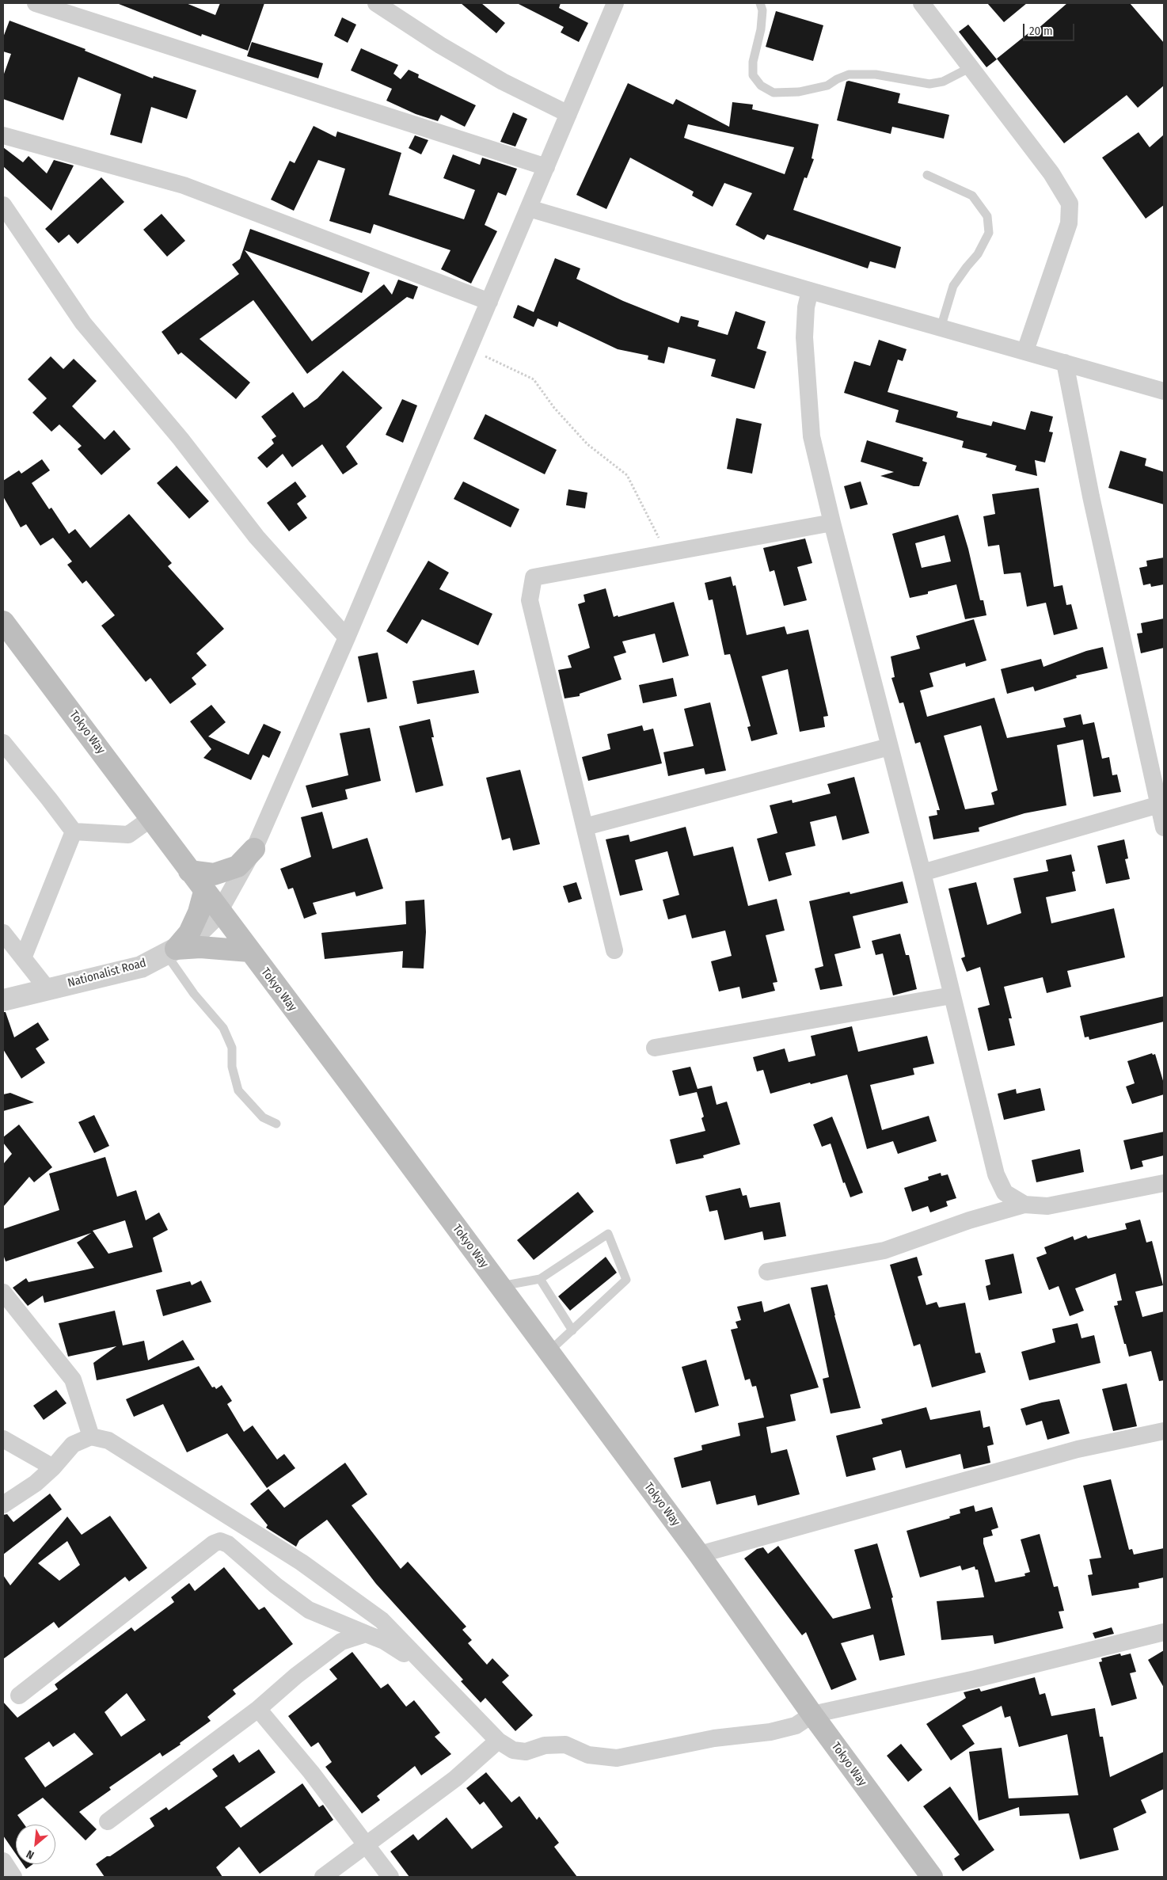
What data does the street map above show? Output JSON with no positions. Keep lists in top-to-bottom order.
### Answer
{
  "streets": {
    "main road": ["Tokyo Way"],
    "street": ["Nationalist Road"]
  },
  "crossings": [
    ["Tokyo Way", "Nationalist Road"]
  ],
  "scale_bar": "20 m",
  "north": "bottom left"
}
